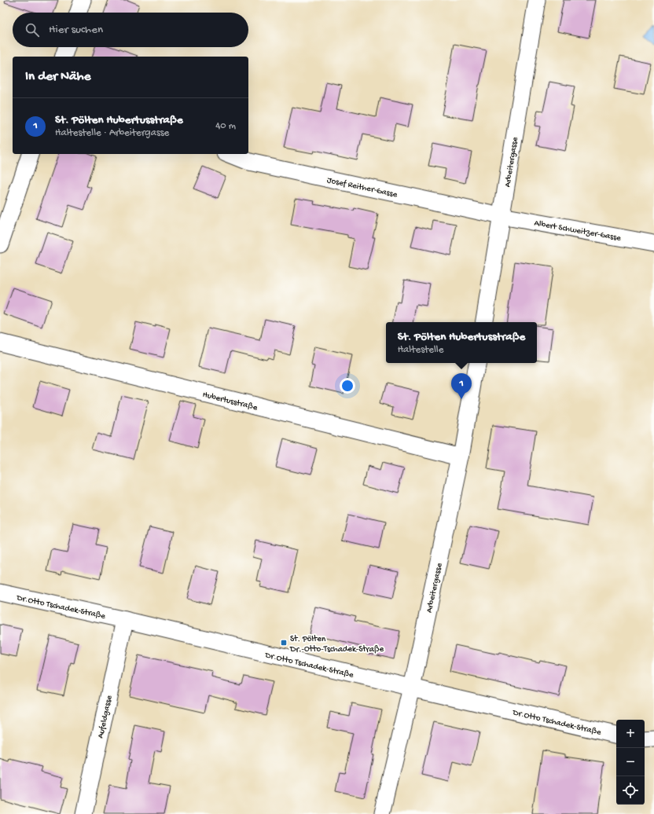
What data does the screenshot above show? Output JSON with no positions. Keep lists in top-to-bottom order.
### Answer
{
  "streets": {
    "street": [
      "Arbeitergasse",
      "Josef Reither-Gasse",
      "Albert Schweitzer-Gasse",
      "Hubertusstraße",
      "Dr.Otto Tschadek-Straße",
      "Aufeldgasse"
    ]
  },
  "crossings": [
    ["Arbeitergasse", "Josef Reither-Gasse"],
    ["Arbeitergasse", "Albert Schweitzer-Gasse"],
    ["Arbeitergasse", "Hubertusstraße"],
    ["Arbeitergasse", "Dr.Otto Tschadek-Straße"],
    ["Josef Reither-Gasse", "Albert Schweitzer-Gasse"],
    ["Dr.Otto Tschadek-Straße", "Aufeldgasse"]
  ],
  "places": {
    "transit": ["St. Pölten Dr.-Otto-Tschadek-Straße"]
  },
  "page": {
    "search": "Hier suchen",
    "heading": "In der Nähe",
    "list": [
      {
        "mark": "1",
        "name": "St. Pölten Hubertusstraße",
        "note": "Haltestelle · Arbeitergasse",
        "value": "40 m"
      }
    ],
    "popup": ["St. Pölten Hubertusstraße", "Haltestelle"],
    "pins": "1",
    "map_buttons": ["+", "−"]
  }
}
